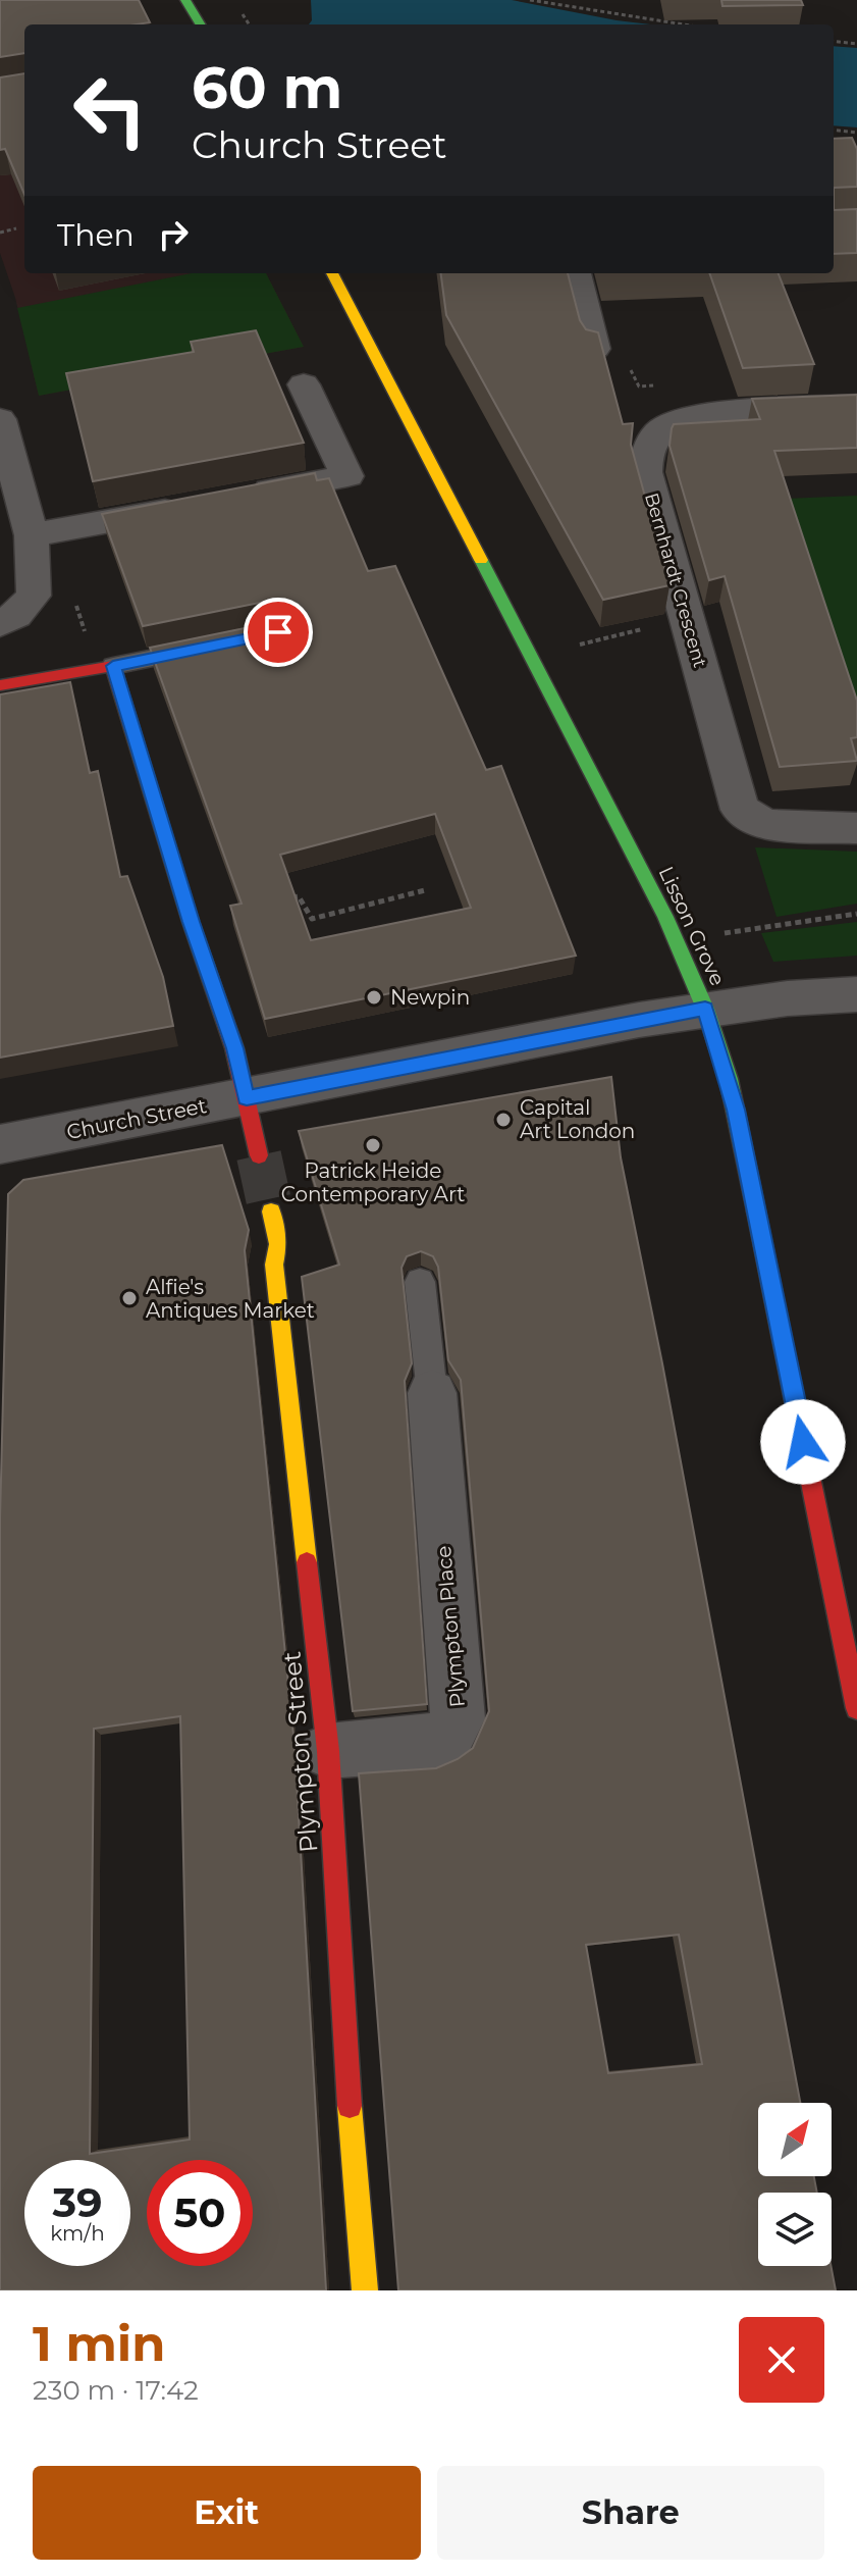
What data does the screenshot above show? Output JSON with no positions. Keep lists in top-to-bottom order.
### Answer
{
  "streets": {
    "main road": ["Lisson Grove", "Plympton Street"],
    "street": ["Bernhardt Crescent", "Church Street", "Plympton Place"]
  },
  "crossings": [
    ["Lisson Grove", "Church Street"],
    ["Plympton Place", "Plympton Street"]
  ],
  "places": [
    "Newpin",
    "Capital Art London",
    "Patrick Heide Contemporary Art",
    "Alfie's Antiques Market"
  ],
  "north": "top right",
  "page": {
    "turn": ["60 m", "Church Street"],
    "then": "Then",
    "speed": "39 km/h",
    "limit": "50",
    "heading": ["1 min", "230 m · 17:42"],
    "buttons": ["Exit", "Share"]
  }
}
